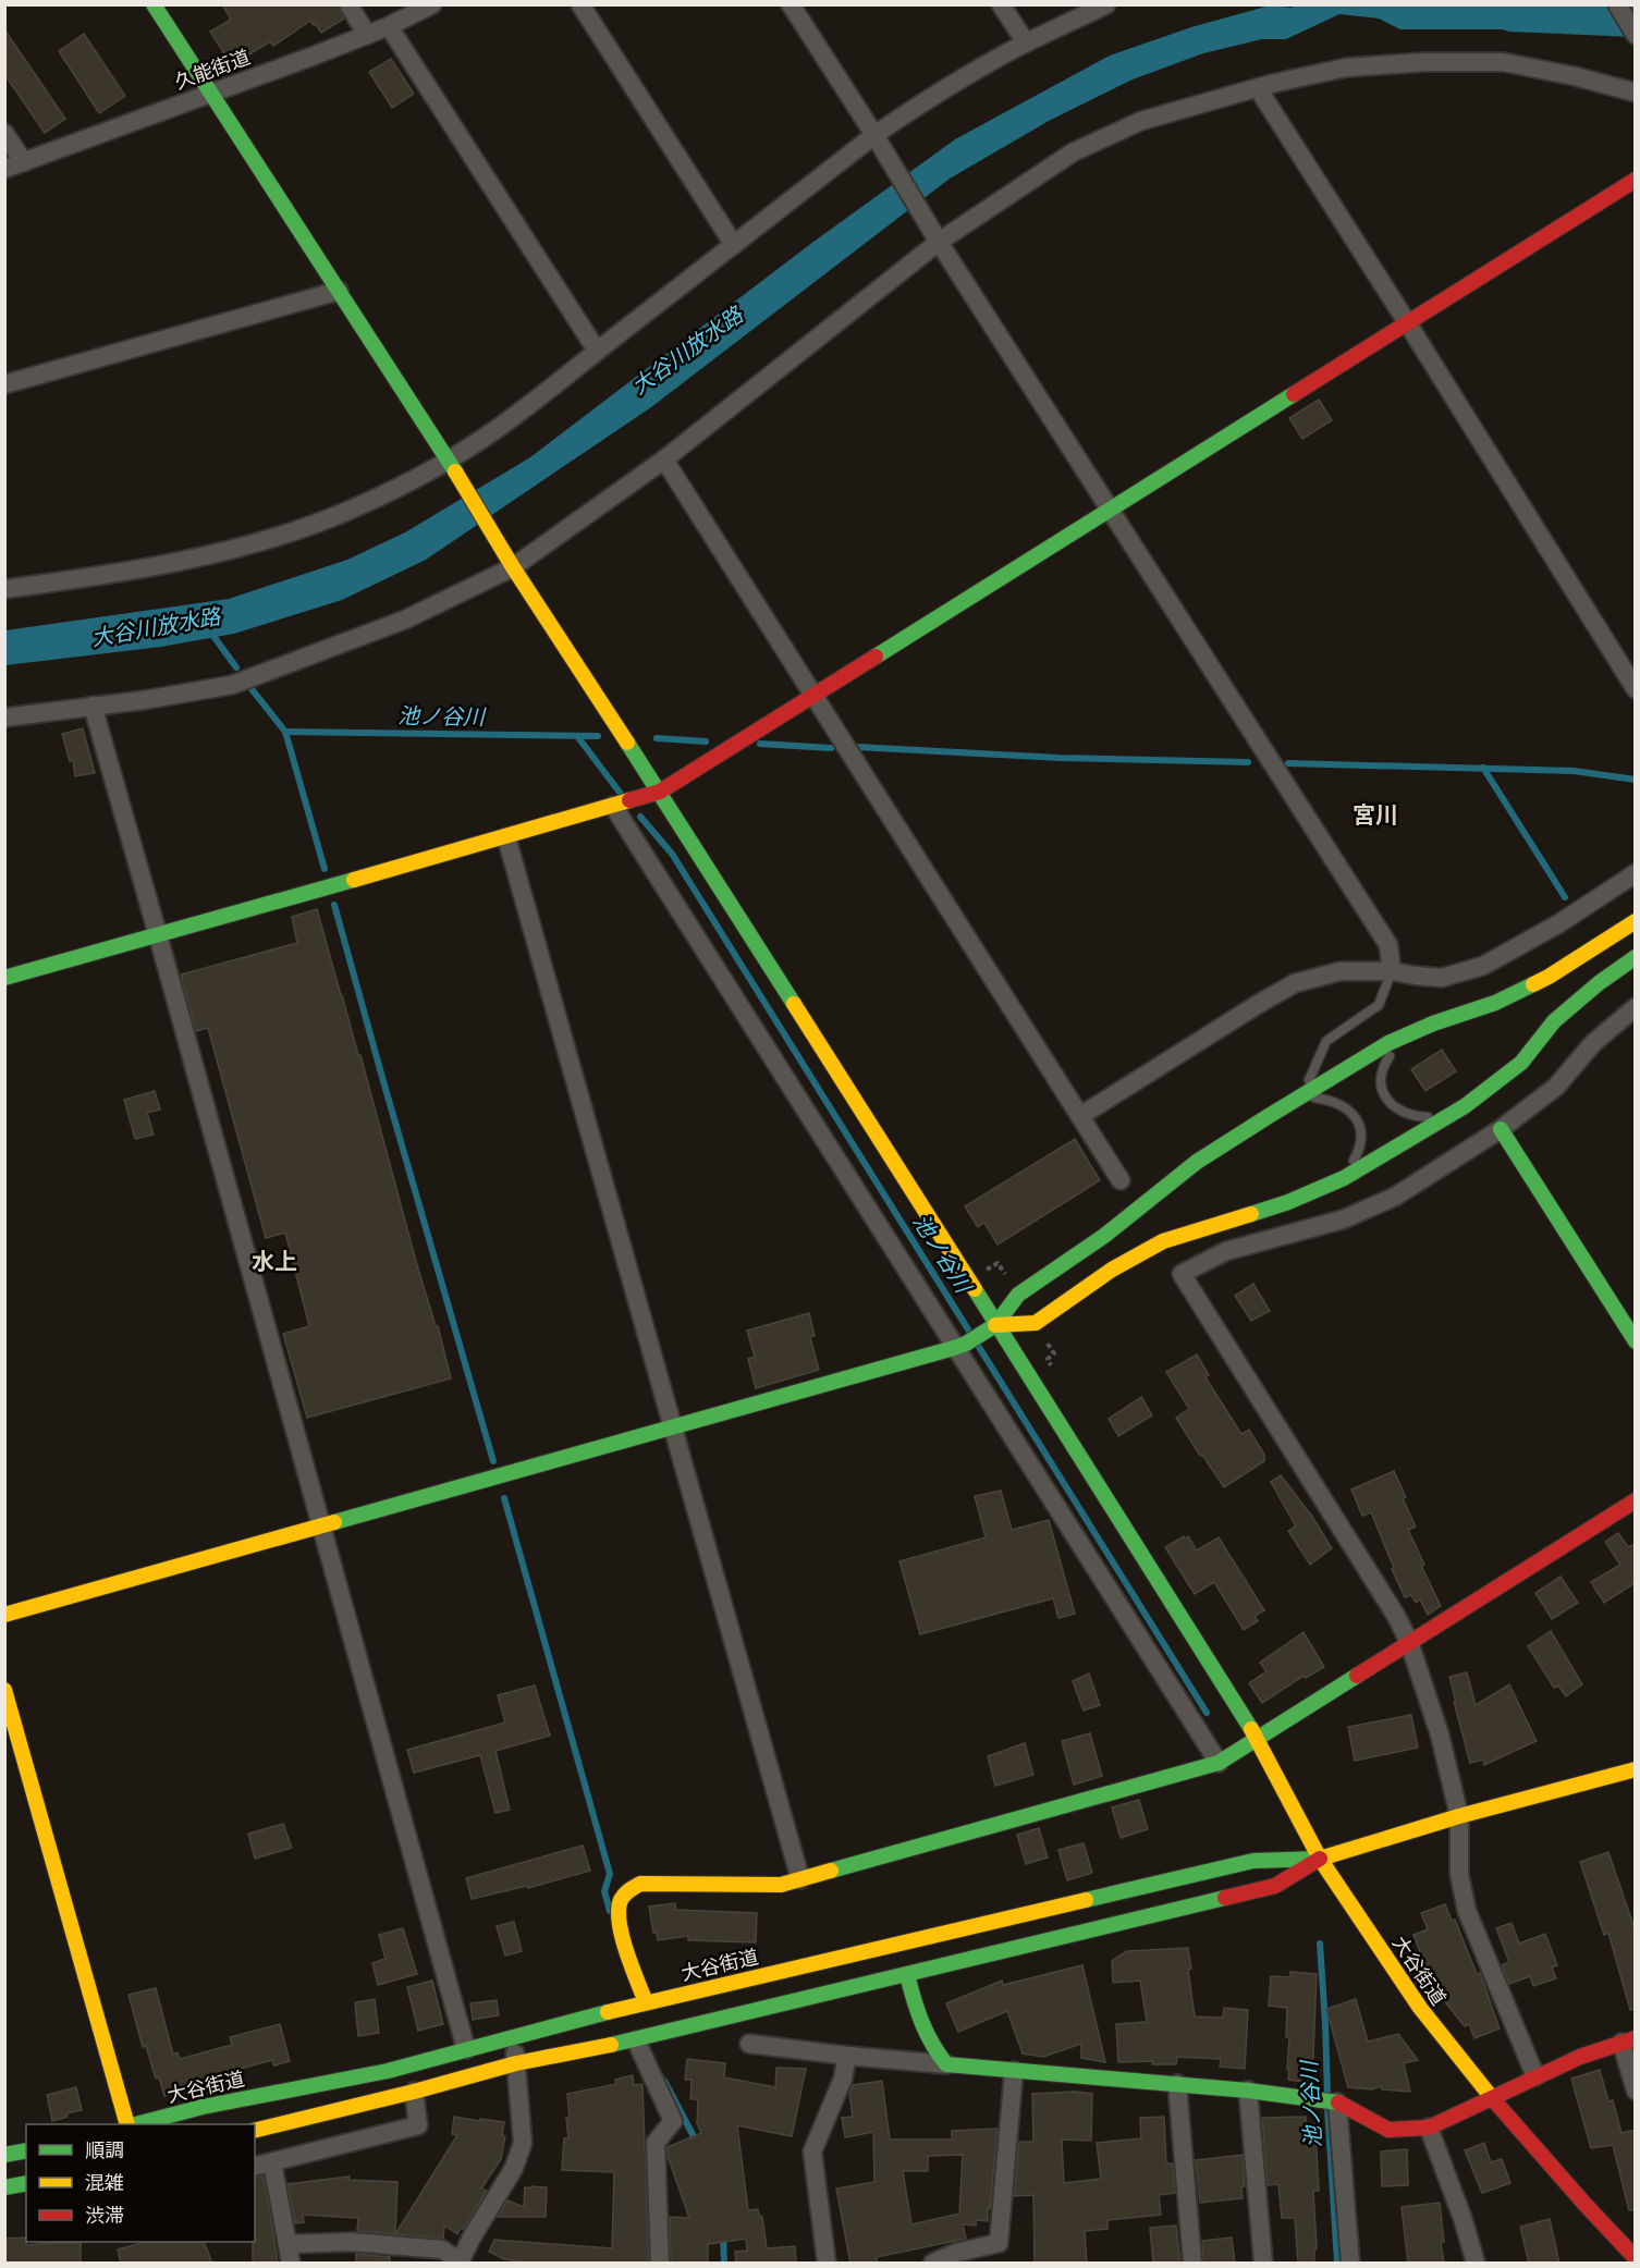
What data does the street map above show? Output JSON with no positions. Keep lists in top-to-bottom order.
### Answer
{
  "streets": {
    "main road": ["大谷街道"],
    "street": ["久能街道"]
  },
  "districts": ["宮川", "水上"],
  "water": ["大谷川放水路", "池ノ谷川"],
  "legend": ["順調", "混雑", "渋滞"]
}
